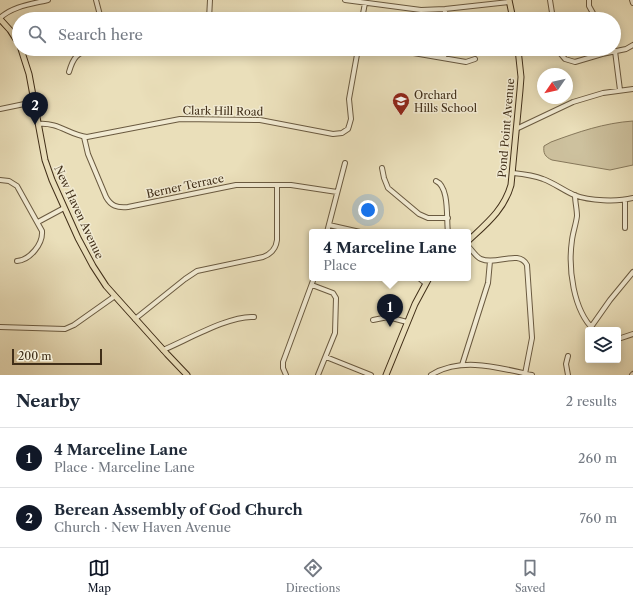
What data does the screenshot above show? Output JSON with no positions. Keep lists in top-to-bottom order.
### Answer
{
  "streets": {
    "main road": ["Pond Point Avenue", "New Haven Avenue"],
    "street": ["Clark Hill Road", "Berner Terrace"]
  },
  "crossings": [
    ["Clark Hill Road", "Berner Terrace"],
    ["Clark Hill Road", "New Haven Avenue"]
  ],
  "places": {
    "school or university": ["Orchard Hills School"]
  },
  "scale_bar": "200 m",
  "north": "bottom left",
  "page": {
    "search": "Search here",
    "pins": ["2", "1"],
    "popup": ["4 Marceline Lane", "Place"],
    "scale": "200 m",
    "heading": ["Nearby", "2 results"],
    "list": [
      {
        "mark": "1",
        "name": "4 Marceline Lane",
        "note": "Place · Marceline Lane",
        "value": "260 m"
      },
      {
        "mark": "2",
        "name": "Berean Assembly of God Church",
        "note": "Church · New Haven Avenue",
        "value": "760 m"
      }
    ],
    "nav": ["Map", "Directions", "Saved"]
  }
}
